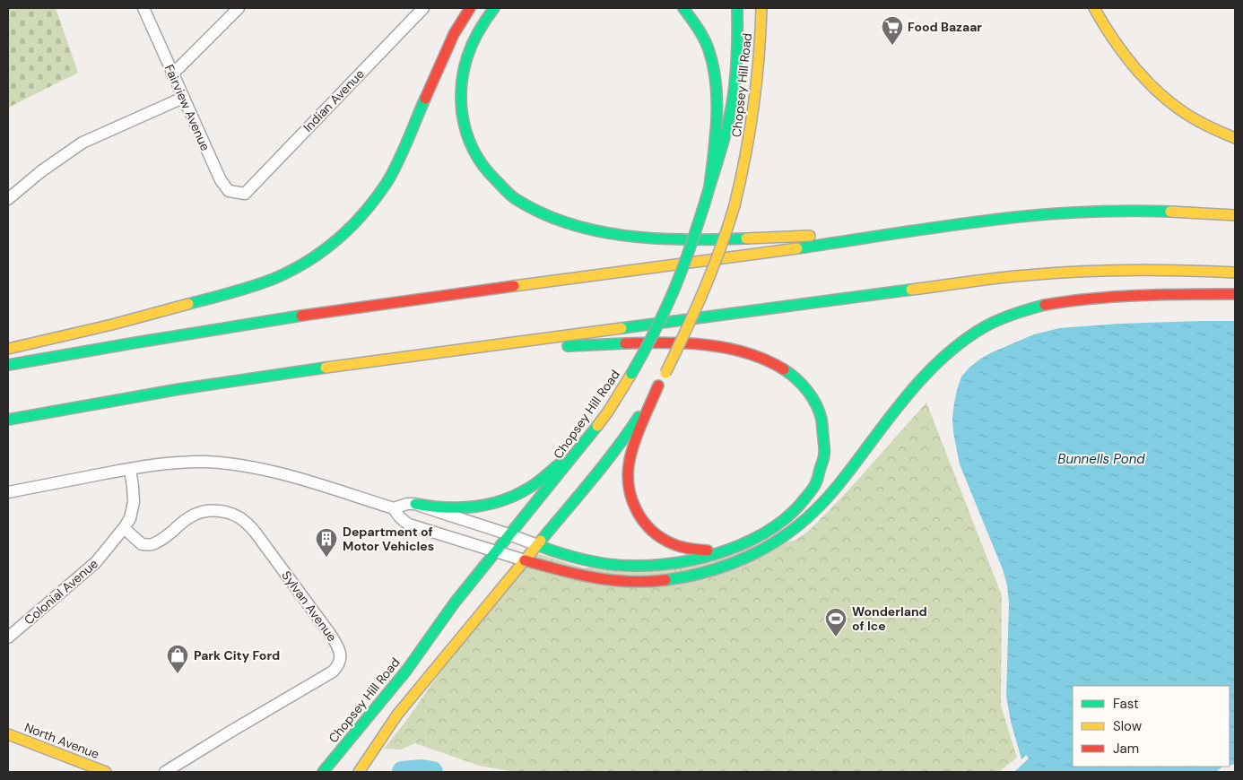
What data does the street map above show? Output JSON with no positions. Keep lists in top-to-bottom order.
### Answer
{
  "streets": {
    "main road": ["Chopsey Hill Road", "North Avenue"],
    "street": [
      "Indian Avenue",
      "Fairview Avenue",
      "Colonial Avenue",
      "Sylvan Avenue"
    ]
  },
  "crossings": [
    ["Indian Avenue", "Fairview Avenue"],
    ["Colonial Avenue", "Sylvan Avenue"]
  ],
  "water": ["Bunnells Pond"],
  "places": {
    "supermarket": ["Food Bazaar"],
    "building": ["Department of Motor Vehicles"],
    "sports": ["Wonderland of Ice"],
    "shop": ["Park City Ford"]
  },
  "legend": ["Fast", "Slow", "Jam"]
}
